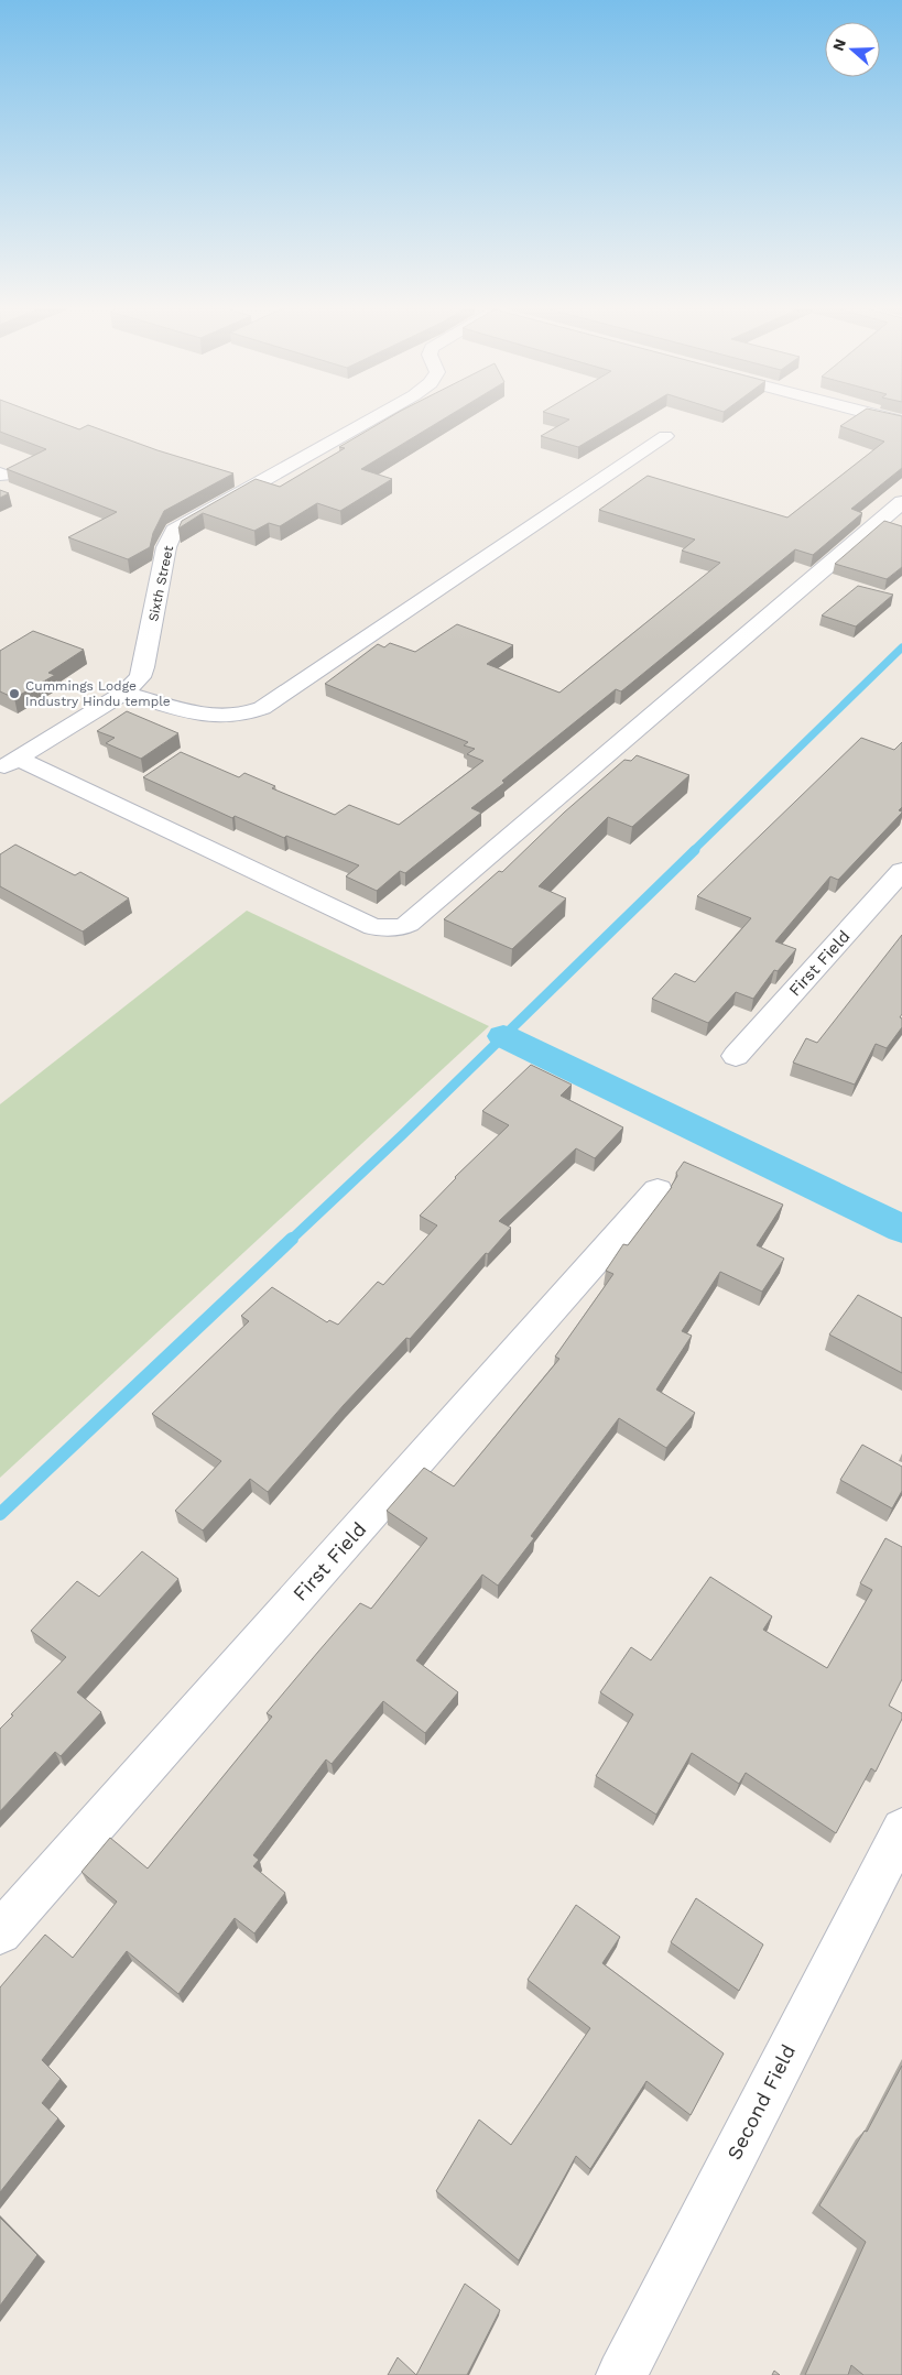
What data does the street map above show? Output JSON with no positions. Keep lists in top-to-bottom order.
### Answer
{
  "streets": {
    "street": ["Sixth Street", "First Field", "Second Field"]
  },
  "places": ["Cummings Lodge Industry Hindu temple"],
  "north": "left"
}
